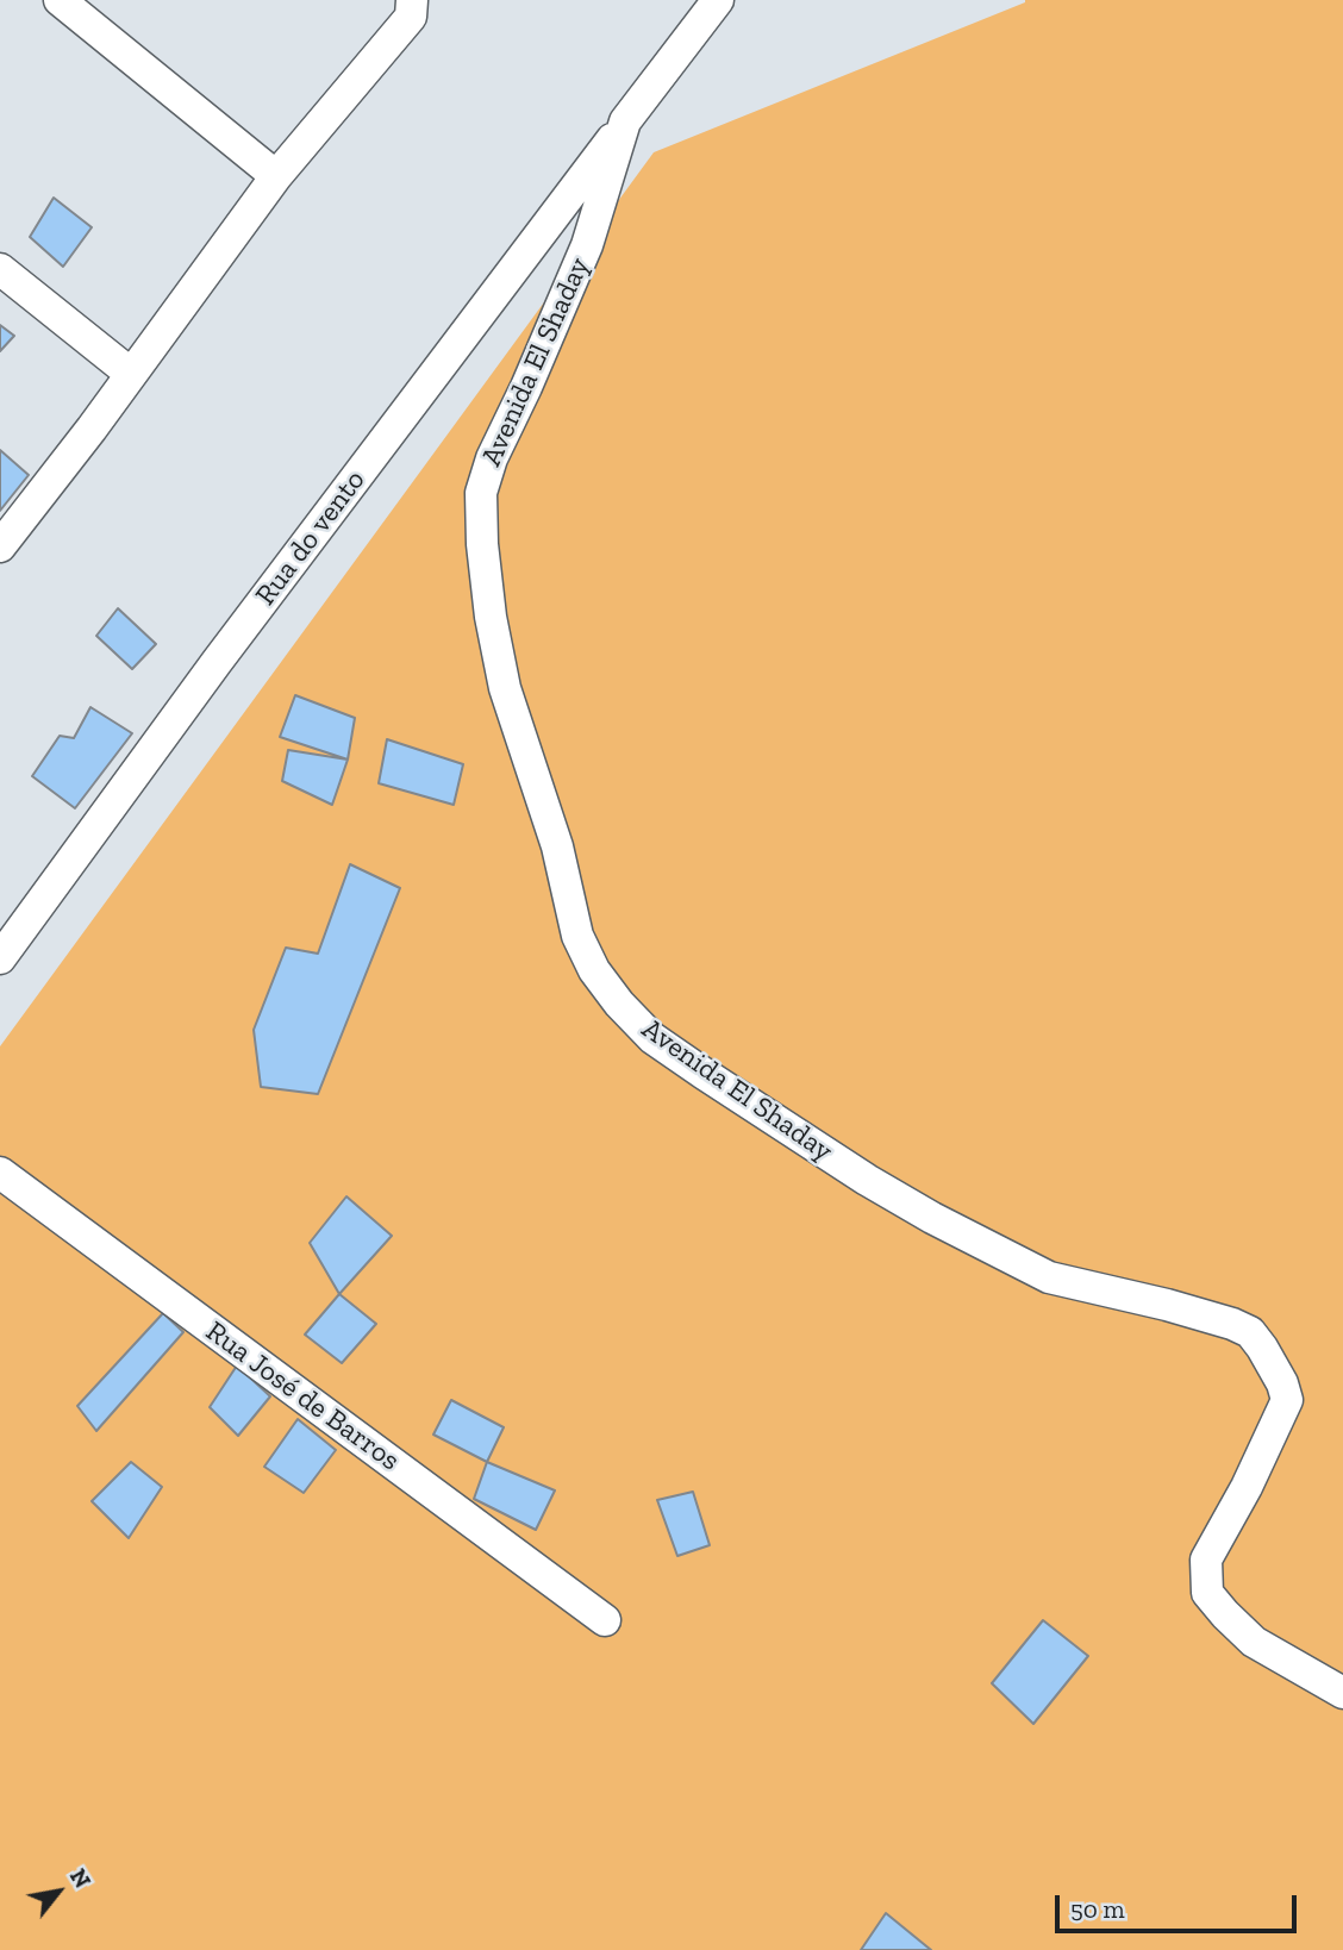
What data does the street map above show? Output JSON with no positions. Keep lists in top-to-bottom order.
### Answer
{
  "streets": {
    "street": ["Avenida El Shaday", "Rua do vento", "Rua José de Barros"]
  },
  "crossings": [
    ["Avenida El Shaday", "Rua do vento"]
  ],
  "scale_bar": "50 m",
  "north": "top right"
}
